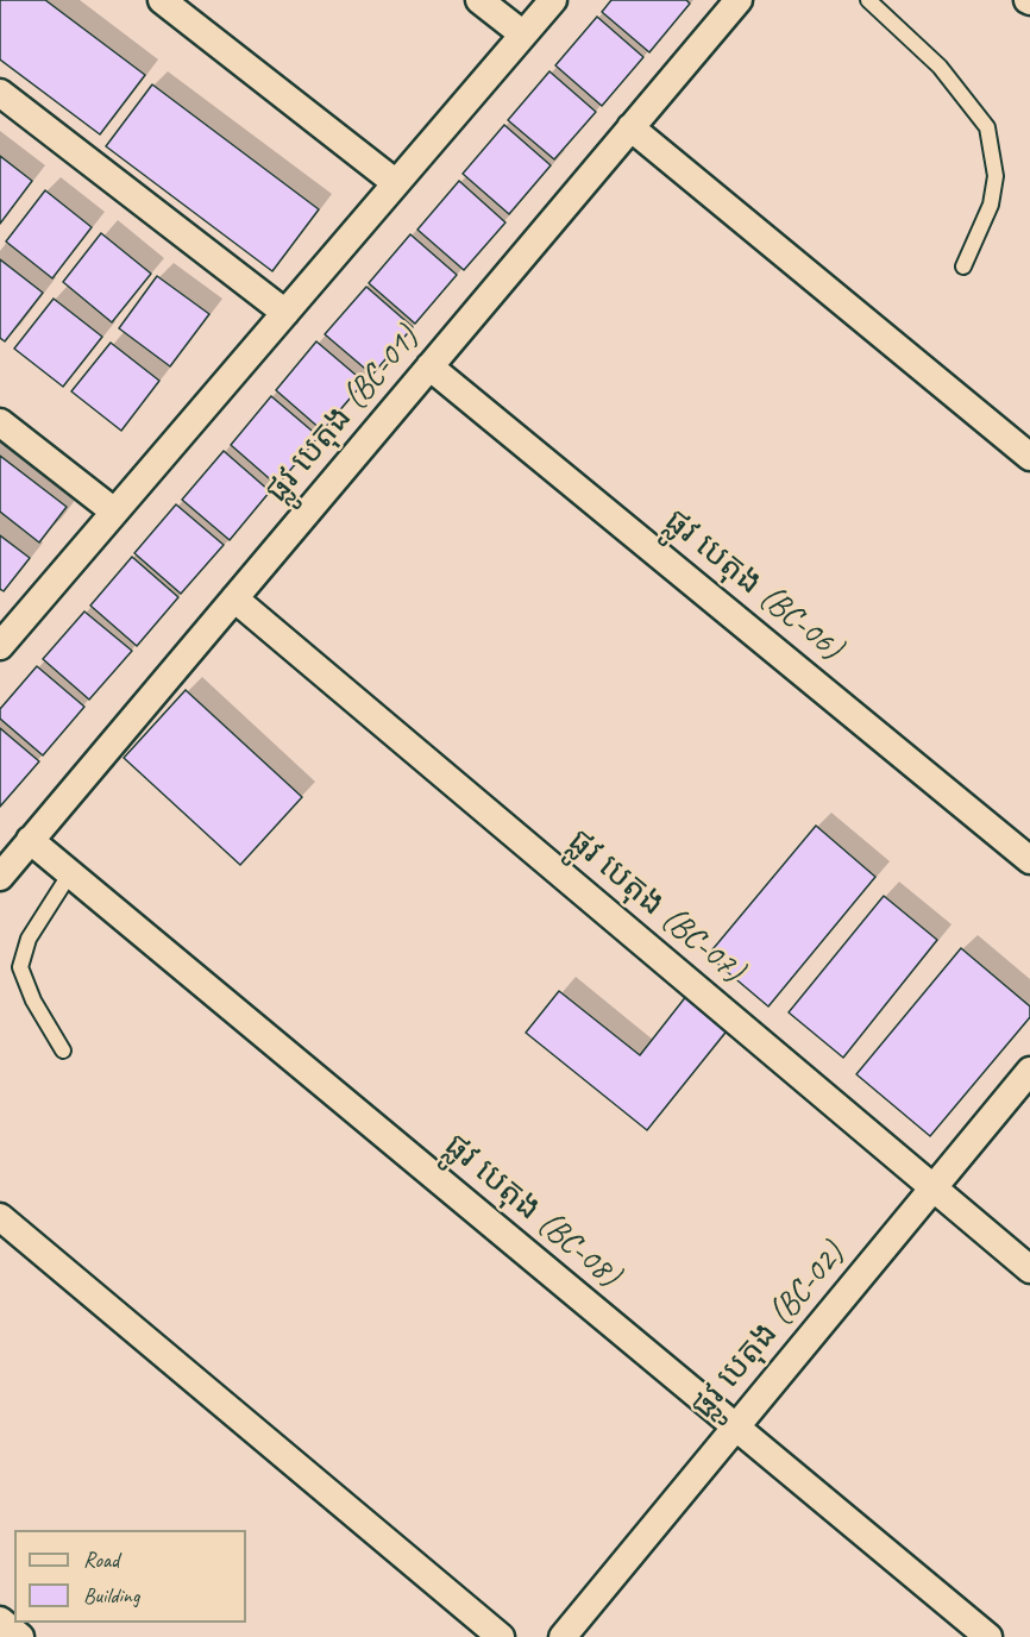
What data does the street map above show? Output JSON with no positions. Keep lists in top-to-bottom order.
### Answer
{
  "streets": {
    "street": [
      "ផ្លូវ បេតុង (BC-01)",
      "ផ្លូវ បេតុង (BC-06)",
      "ផ្លូវ បេតុង (BC-07)",
      "ផ្លូវ បេតុង (BC-08)",
      "ផ្លូវ បេតុង (BC-02)"
    ]
  },
  "crossings": [
    ["ផ្លូវ បេតុង (BC-01)", "ផ្លូវ បេតុង (BC-06)"],
    ["ផ្លូវ បេតុង (BC-01)", "ផ្លូវ បេតុង (BC-07)"],
    ["ផ្លូវ បេតុង (BC-01)", "ផ្លូវ បេតុង (BC-08)"],
    ["ផ្លូវ បេតុង (BC-07)", "ផ្លូវ បេតុង (BC-02)"],
    ["ផ្លូវ បេតុង (BC-08)", "ផ្លូវ បេតុង (BC-02)"]
  ],
  "legend": ["Road", "Building"]
}
